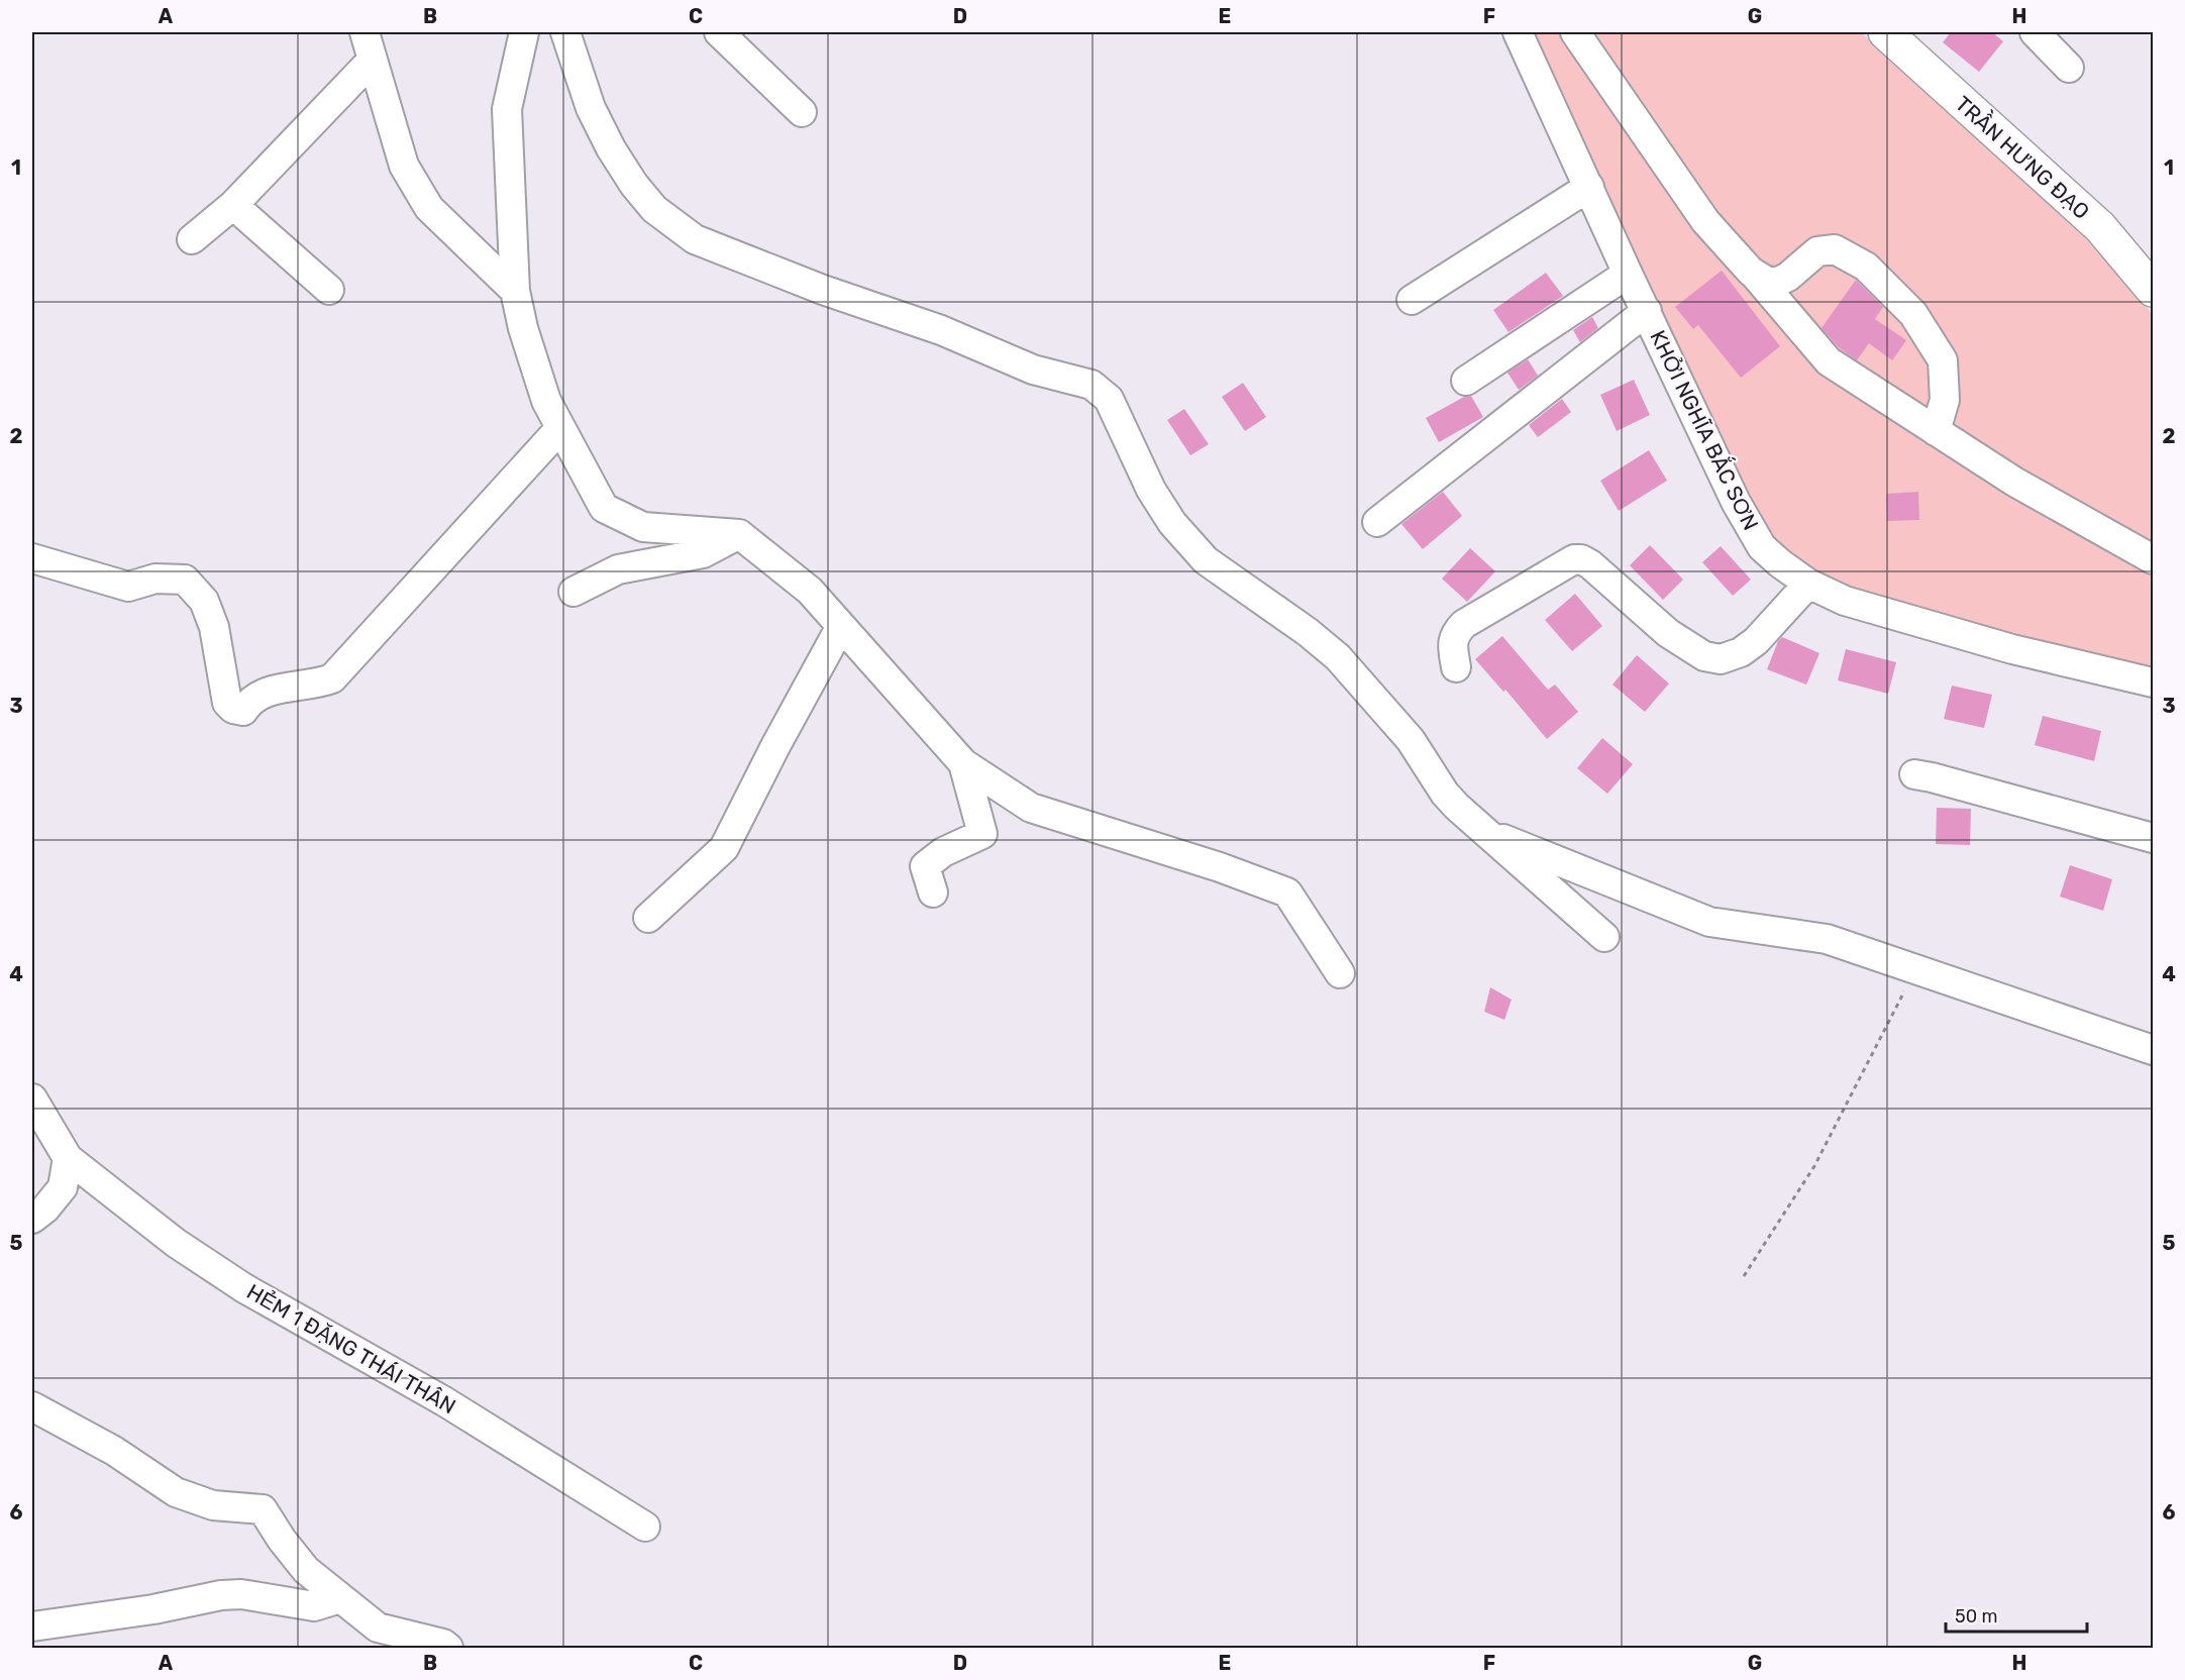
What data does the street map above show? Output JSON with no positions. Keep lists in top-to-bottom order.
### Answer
{
  "streets": {
    "main road": ["TRẦN HƯNG ĐẠO"],
    "street": ["KHỞI NGHĨA BẮC SƠN", "HẺM 1 ĐẶNG THÁI THÂN"]
  },
  "scale_bar": "50 m",
  "grid": {
    "columns": [
      "A",
      "B",
      "C",
      "D",
      "E",
      "F",
      "G",
      "H"
    ],
    "rows": [
      "1",
      "2",
      "3",
      "4",
      "5",
      "6"
    ]
  }
}
